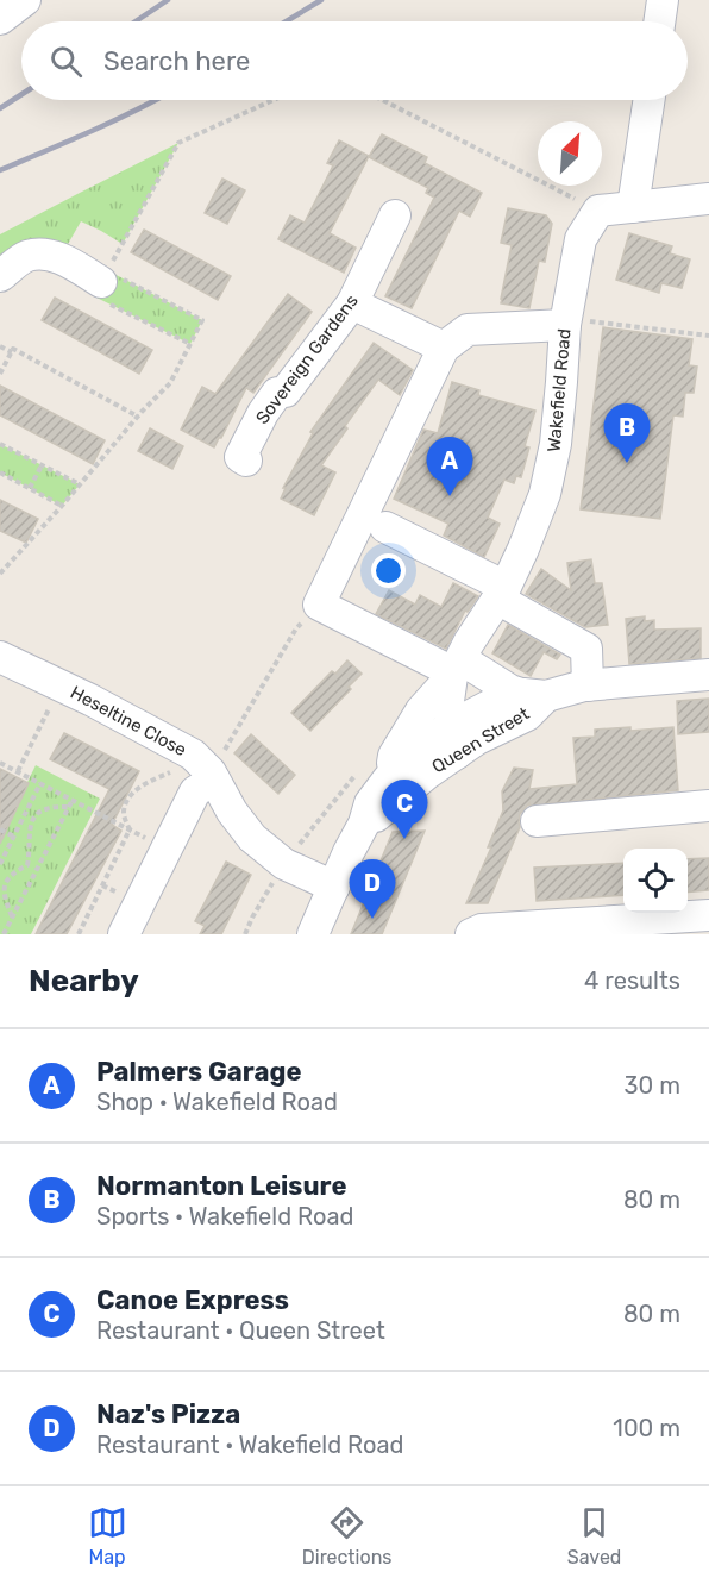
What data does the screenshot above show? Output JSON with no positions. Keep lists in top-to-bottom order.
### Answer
{
  "streets": {
    "street": [
      "Sovereign Gardens",
      "Wakefield Road",
      "Heseltine Close",
      "Queen Street"
    ]
  },
  "crossings": [
    ["Wakefield Road", "Queen Street"]
  ],
  "north": "top right",
  "page": {
    "search": "Search here",
    "pins": [
      "B",
      "A",
      "C",
      "D"
    ],
    "heading": ["Nearby", "4 results"],
    "list": [
      {
        "mark": "A",
        "name": "Palmers Garage",
        "note": "Shop · Wakefield Road",
        "value": "30 m"
      },
      {
        "mark": "B",
        "name": "Normanton Leisure",
        "note": "Sports · Wakefield Road",
        "value": "80 m"
      },
      {
        "mark": "C",
        "name": "Canoe Express",
        "note": "Restaurant · Queen Street",
        "value": "80 m"
      },
      {
        "mark": "D",
        "name": "Naz's Pizza",
        "note": "Restaurant · Wakefield Road",
        "value": "100 m"
      }
    ],
    "nav": ["Map", "Directions", "Saved"]
  }
}
